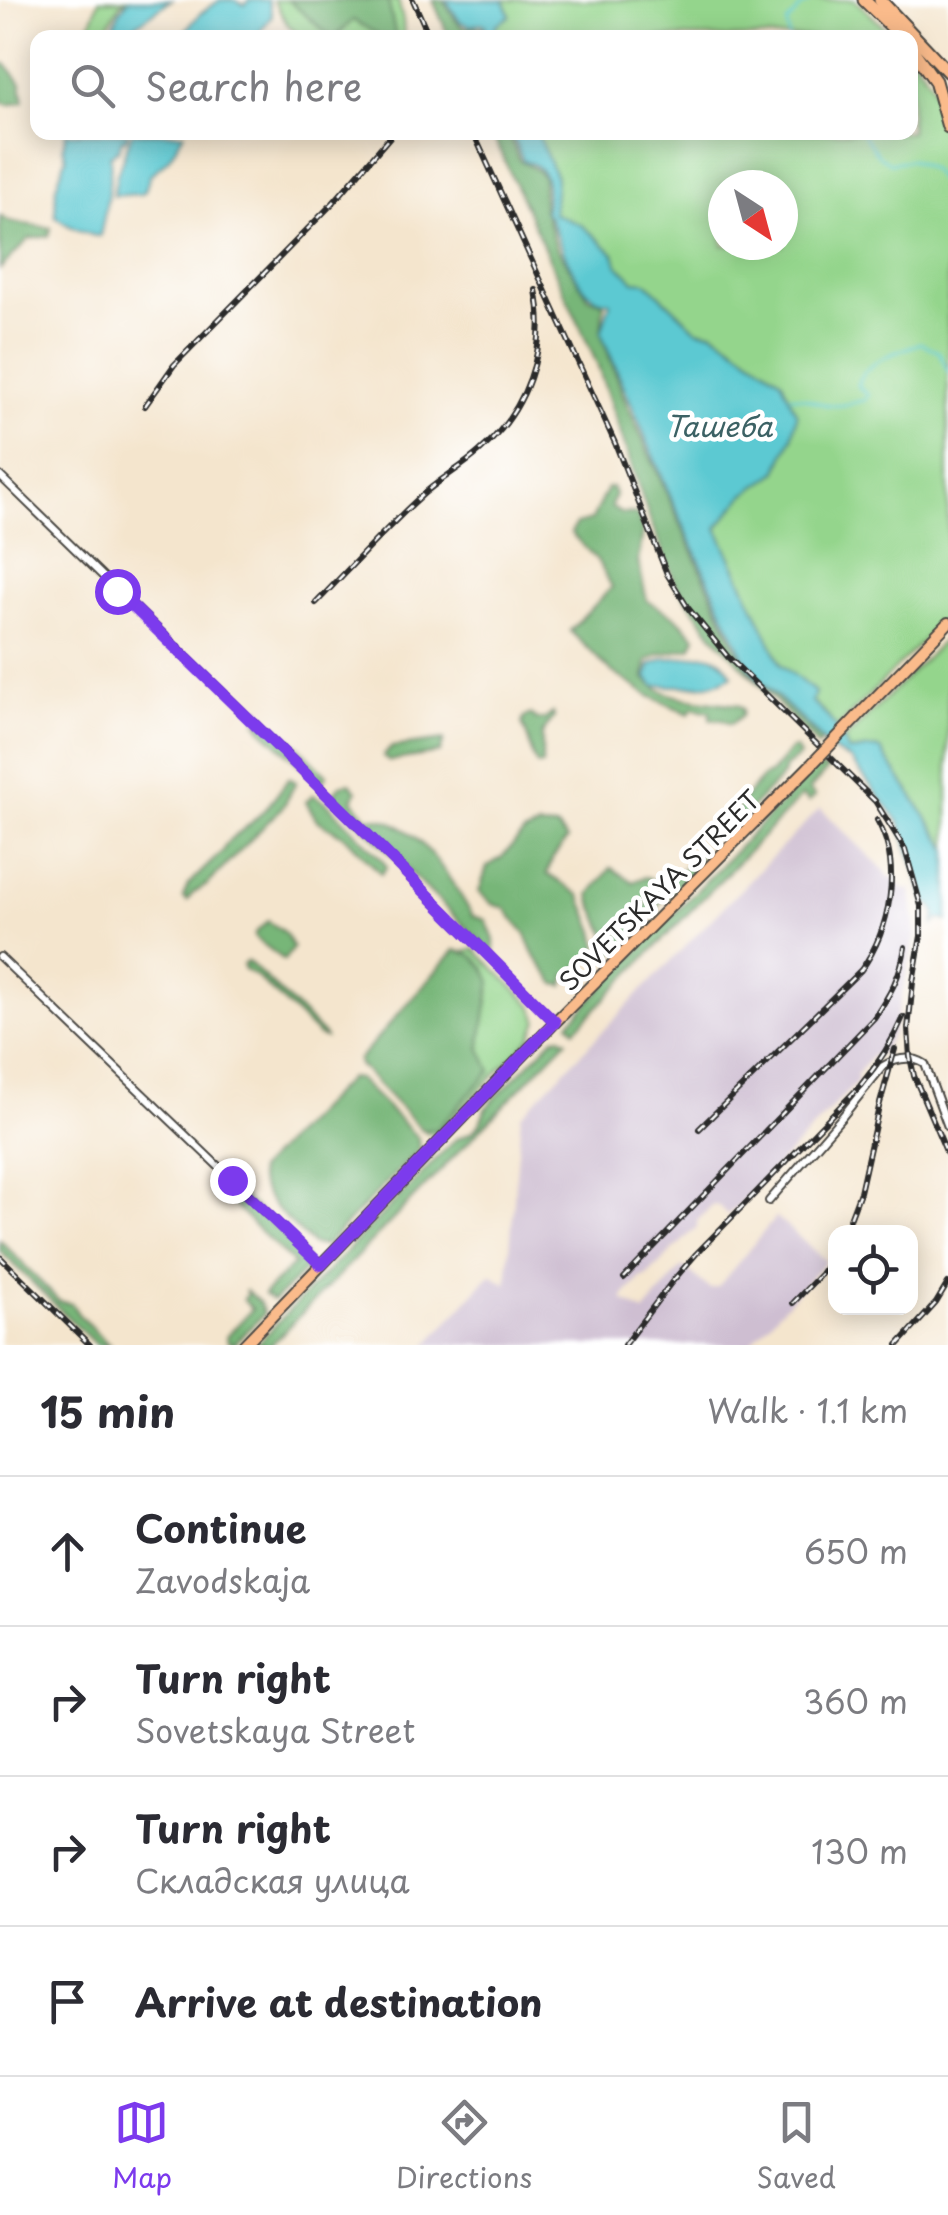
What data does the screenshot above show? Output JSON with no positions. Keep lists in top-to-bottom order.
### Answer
{
  "streets": {
    "main road": ["SOVETSKAYA STREET"]
  },
  "water": ["Ташеба"],
  "north": "bottom right",
  "page": {
    "search": "Search here",
    "heading": ["15 min", "Walk · 1.1 km"],
    "list": [
      ["Continue", "Zavodskaja", "650 m"],
      ["Turn right", "Sovetskaya Street", "360 m"],
      ["Turn right", "Складская улица", "130 m"],
      "Arrive at destination"
    ],
    "nav": ["Map", "Directions", "Saved"]
  }
}
